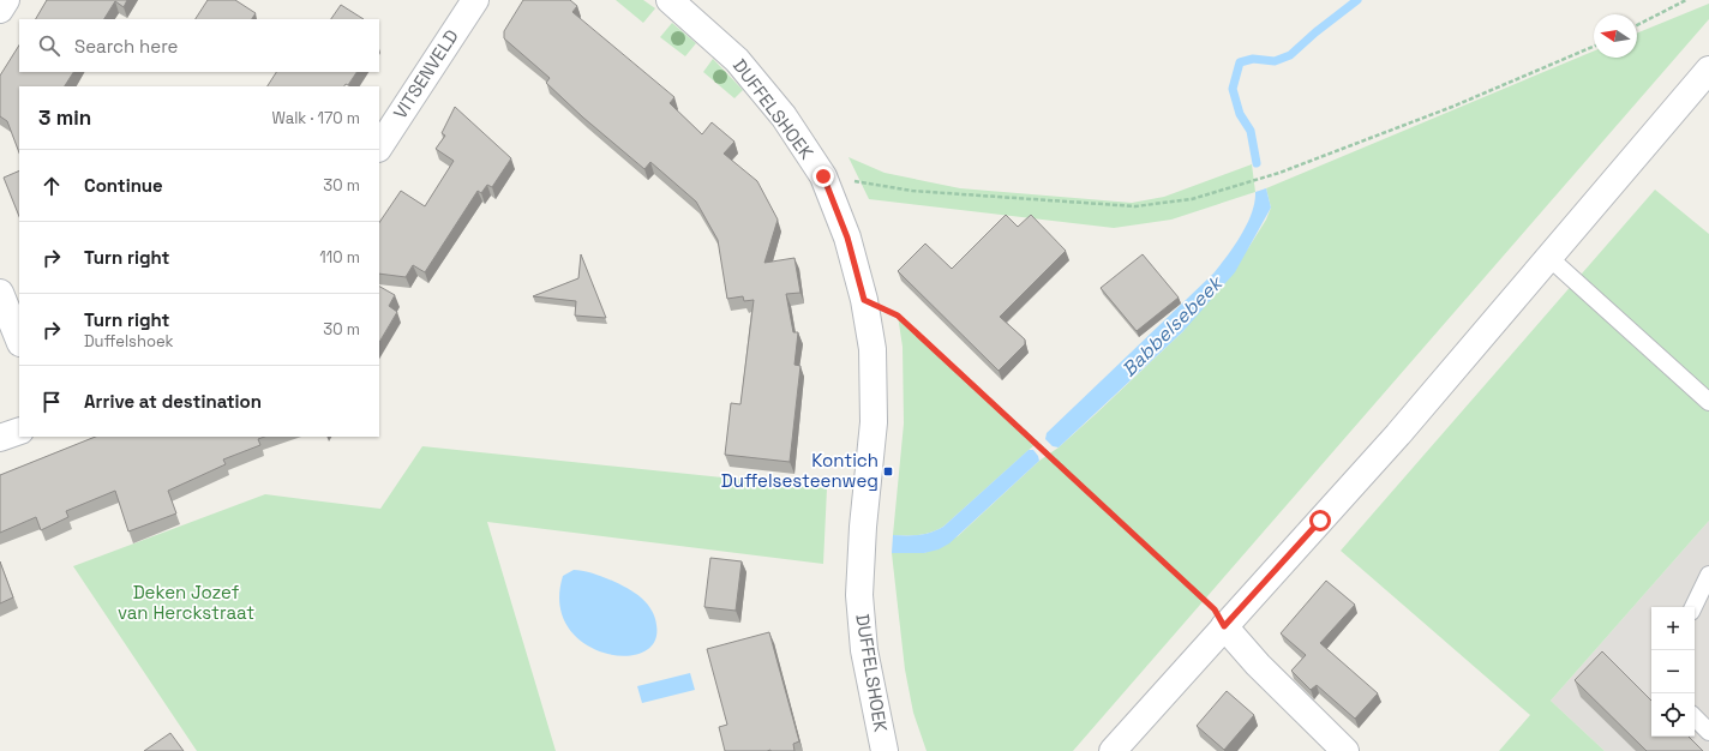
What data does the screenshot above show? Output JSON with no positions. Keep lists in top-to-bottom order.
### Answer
{
  "streets": {
    "street": ["VITSENVELD", "DUFFELSHOEK"]
  },
  "water": ["Babbelsebeek"],
  "parks": ["Deken Jozef van Herckstraat"],
  "places": {
    "transit": ["Kontich Duffelsesteenweg"]
  },
  "north": "left",
  "page": {
    "search": "Search here",
    "heading": ["3 min", "Walk · 170 m"],
    "list": [
      ["Continue", "30 m"],
      ["Turn right", "110 m"],
      ["Turn right", "Duffelshoek", "30 m"],
      "Arrive at destination"
    ],
    "map_buttons": ["+", "−"]
  }
}
